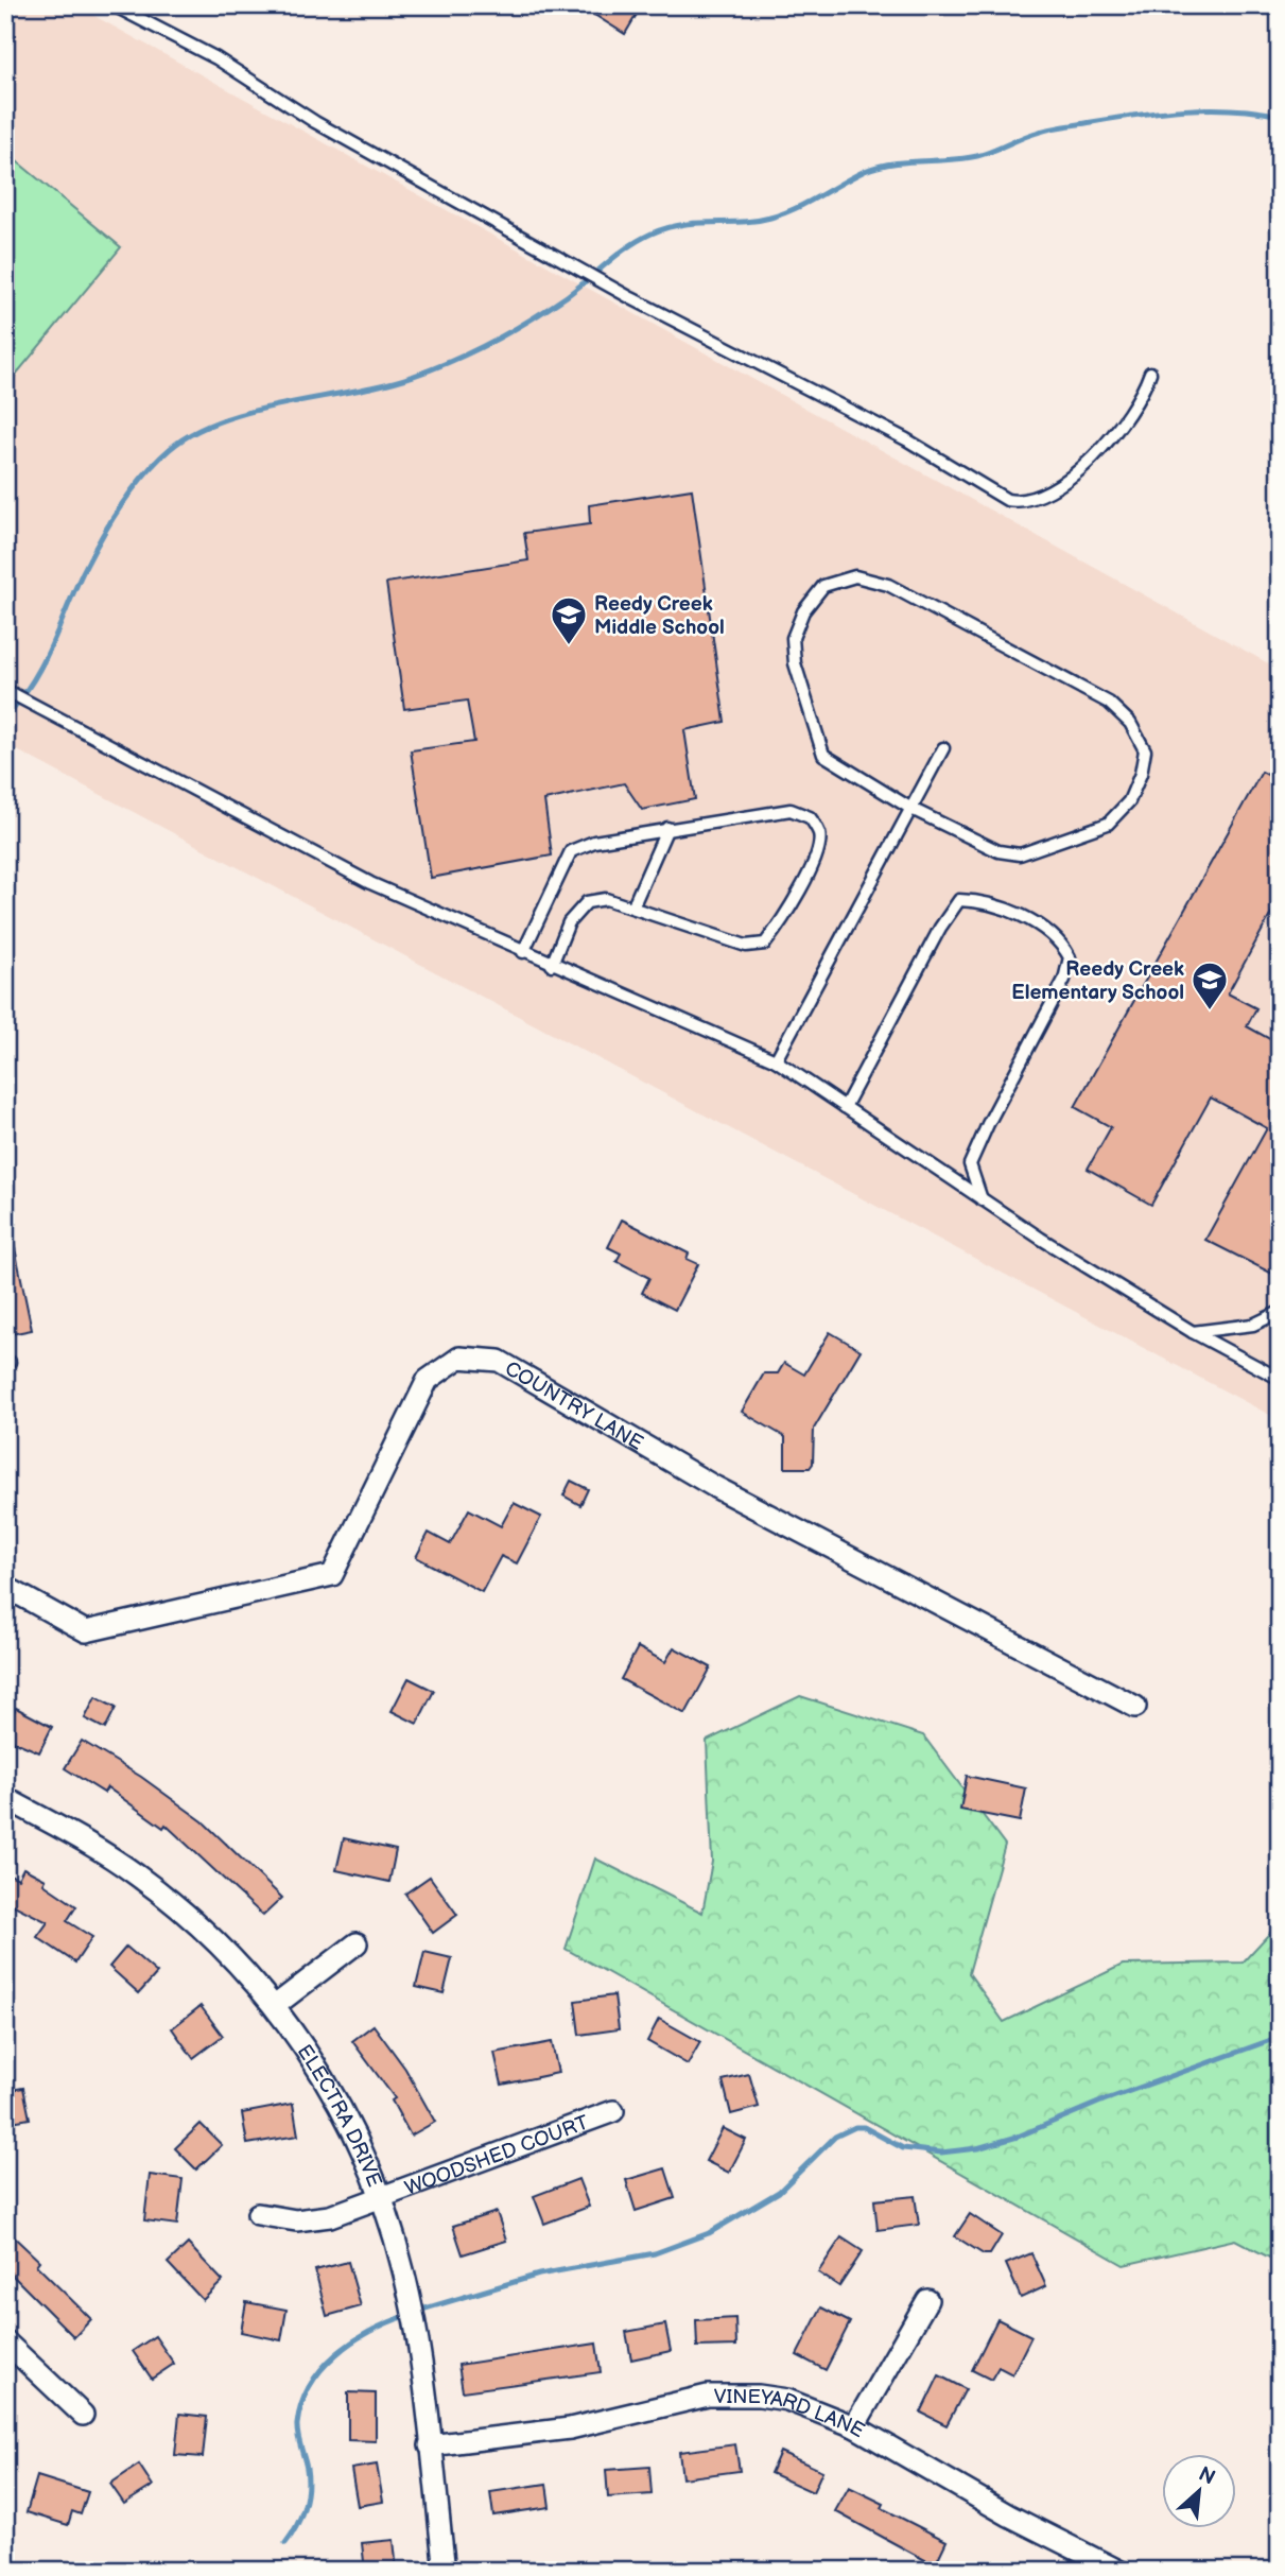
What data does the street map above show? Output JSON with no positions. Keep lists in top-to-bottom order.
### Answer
{
  "streets": {
    "street": [
      "COUNTRY LANE",
      "ELECTRA DRIVE",
      "WOODSHED COURT",
      "VINEYARD LANE"
    ]
  },
  "crossings": [
    ["ELECTRA DRIVE", "WOODSHED COURT"],
    ["ELECTRA DRIVE", "VINEYARD LANE"]
  ],
  "places": {
    "school or university": ["Reedy Creek Middle School", "Reedy Creek Elementary School"]
  },
  "north": "top right"
}
